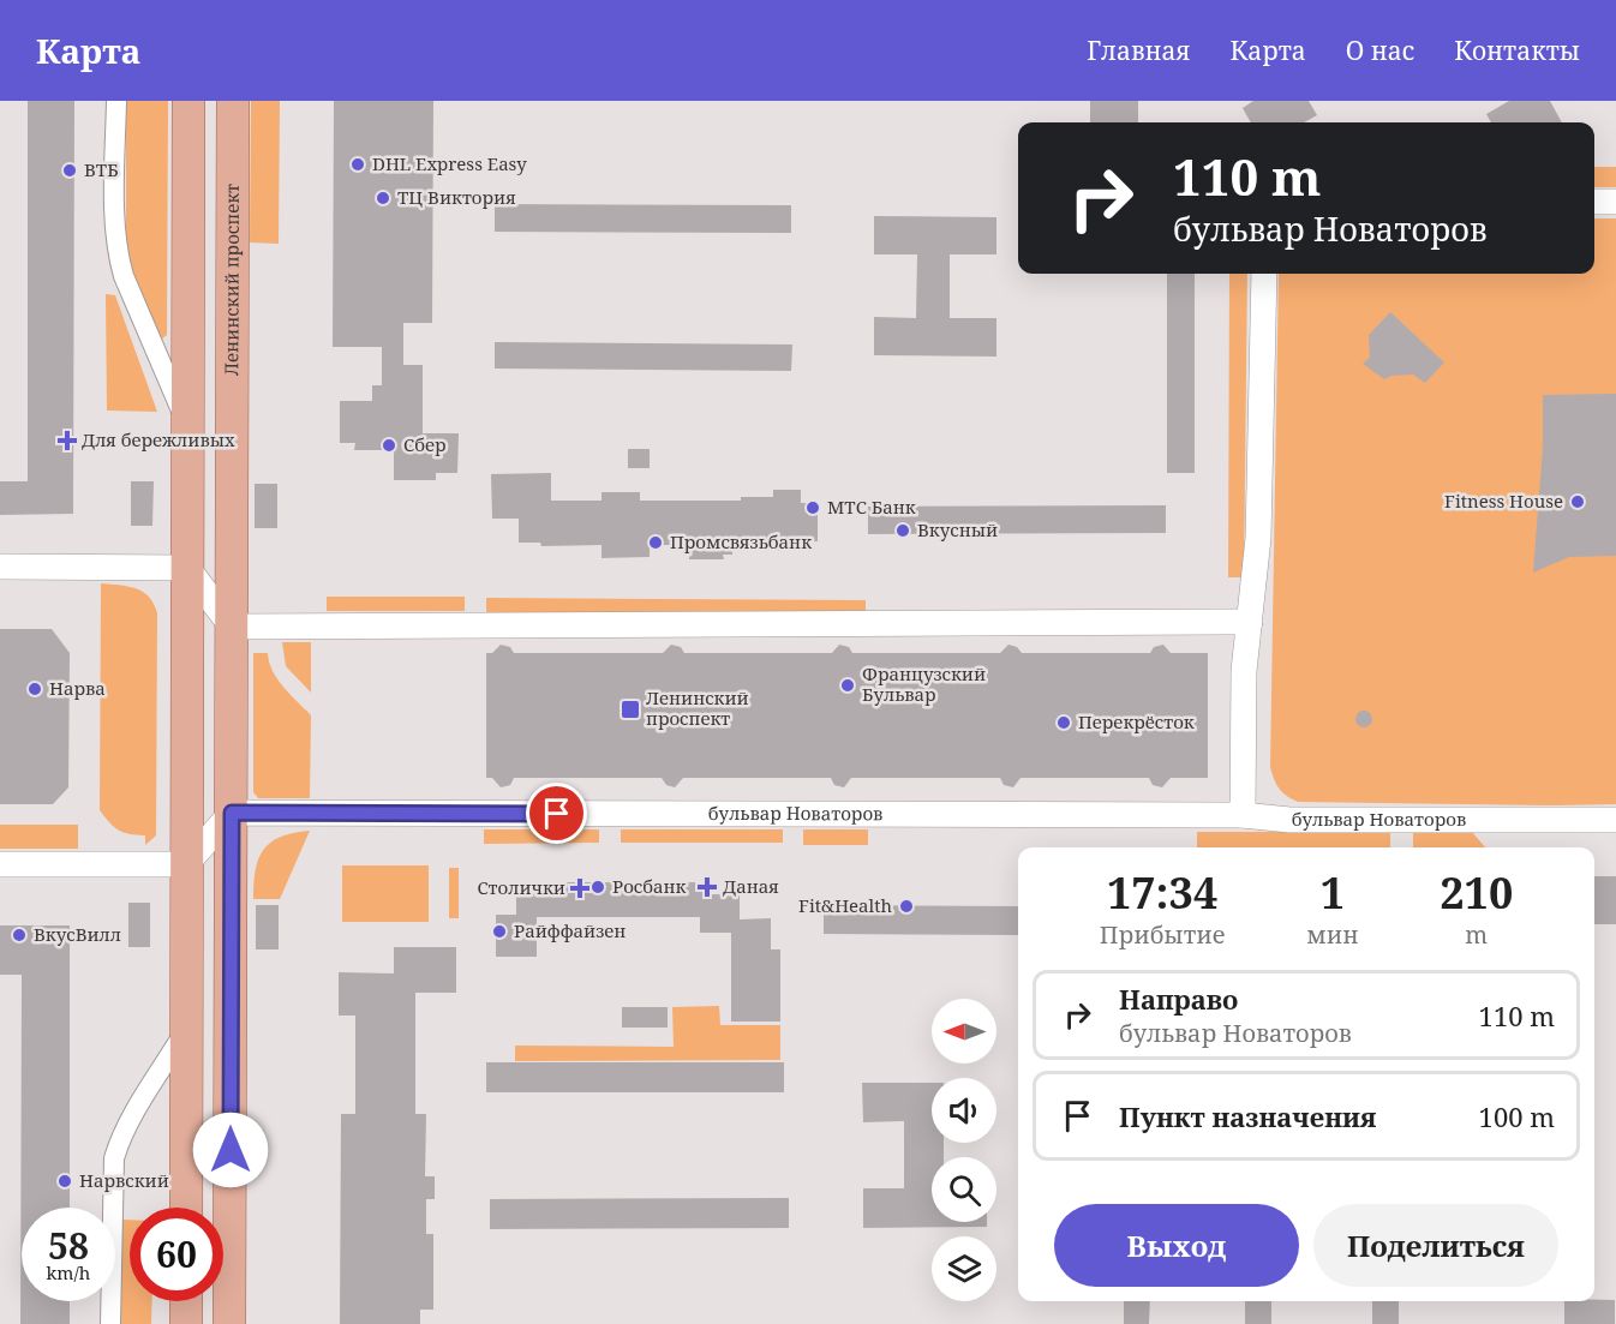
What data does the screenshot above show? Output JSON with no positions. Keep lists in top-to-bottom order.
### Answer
{
  "streets": {
    "main road": ["Ленинский проспект"],
    "street": ["бульвар Новаторов"]
  },
  "crossings": [
    ["Ленинский проспект", "бульвар Новаторов"]
  ],
  "places": {
    "other": [
      "DHL Express Easy",
      "ВТБ",
      "ТЦ Виктория",
      "Сбер",
      "Fitness House",
      "МТС Банк",
      "Вкусный",
      "Промсвязьбанк",
      "Французский Бульвар",
      "Нарва",
      "Перекрёсток",
      "Росбанк",
      "Fit&Health",
      "Райффайзен",
      "ВкусВилл",
      "Нарвский"
    ],
    "health": ["Для бережливых", "Даная", "Столички"],
    "transit": ["Ленинский проспект"]
  },
  "north": "left",
  "page": {
    "header": "Карта",
    "nav": [
      "Главная",
      "Карта",
      "О нас",
      "Контакты"
    ],
    "turn": ["110 m", "бульвар Новаторов"],
    "eta": [
      "17:34",
      "Прибытие",
      "1",
      "мин",
      "210",
      "m"
    ],
    "list": [
      {
        "name": "Направо",
        "note": "бульвар Новаторов",
        "value": "110 m"
      },
      {
        "name": "Пункт назначения",
        "value": "100 m"
      }
    ],
    "buttons": ["Выход", "Поделиться"],
    "speed": "58 km/h",
    "limit": "60"
  }
}
